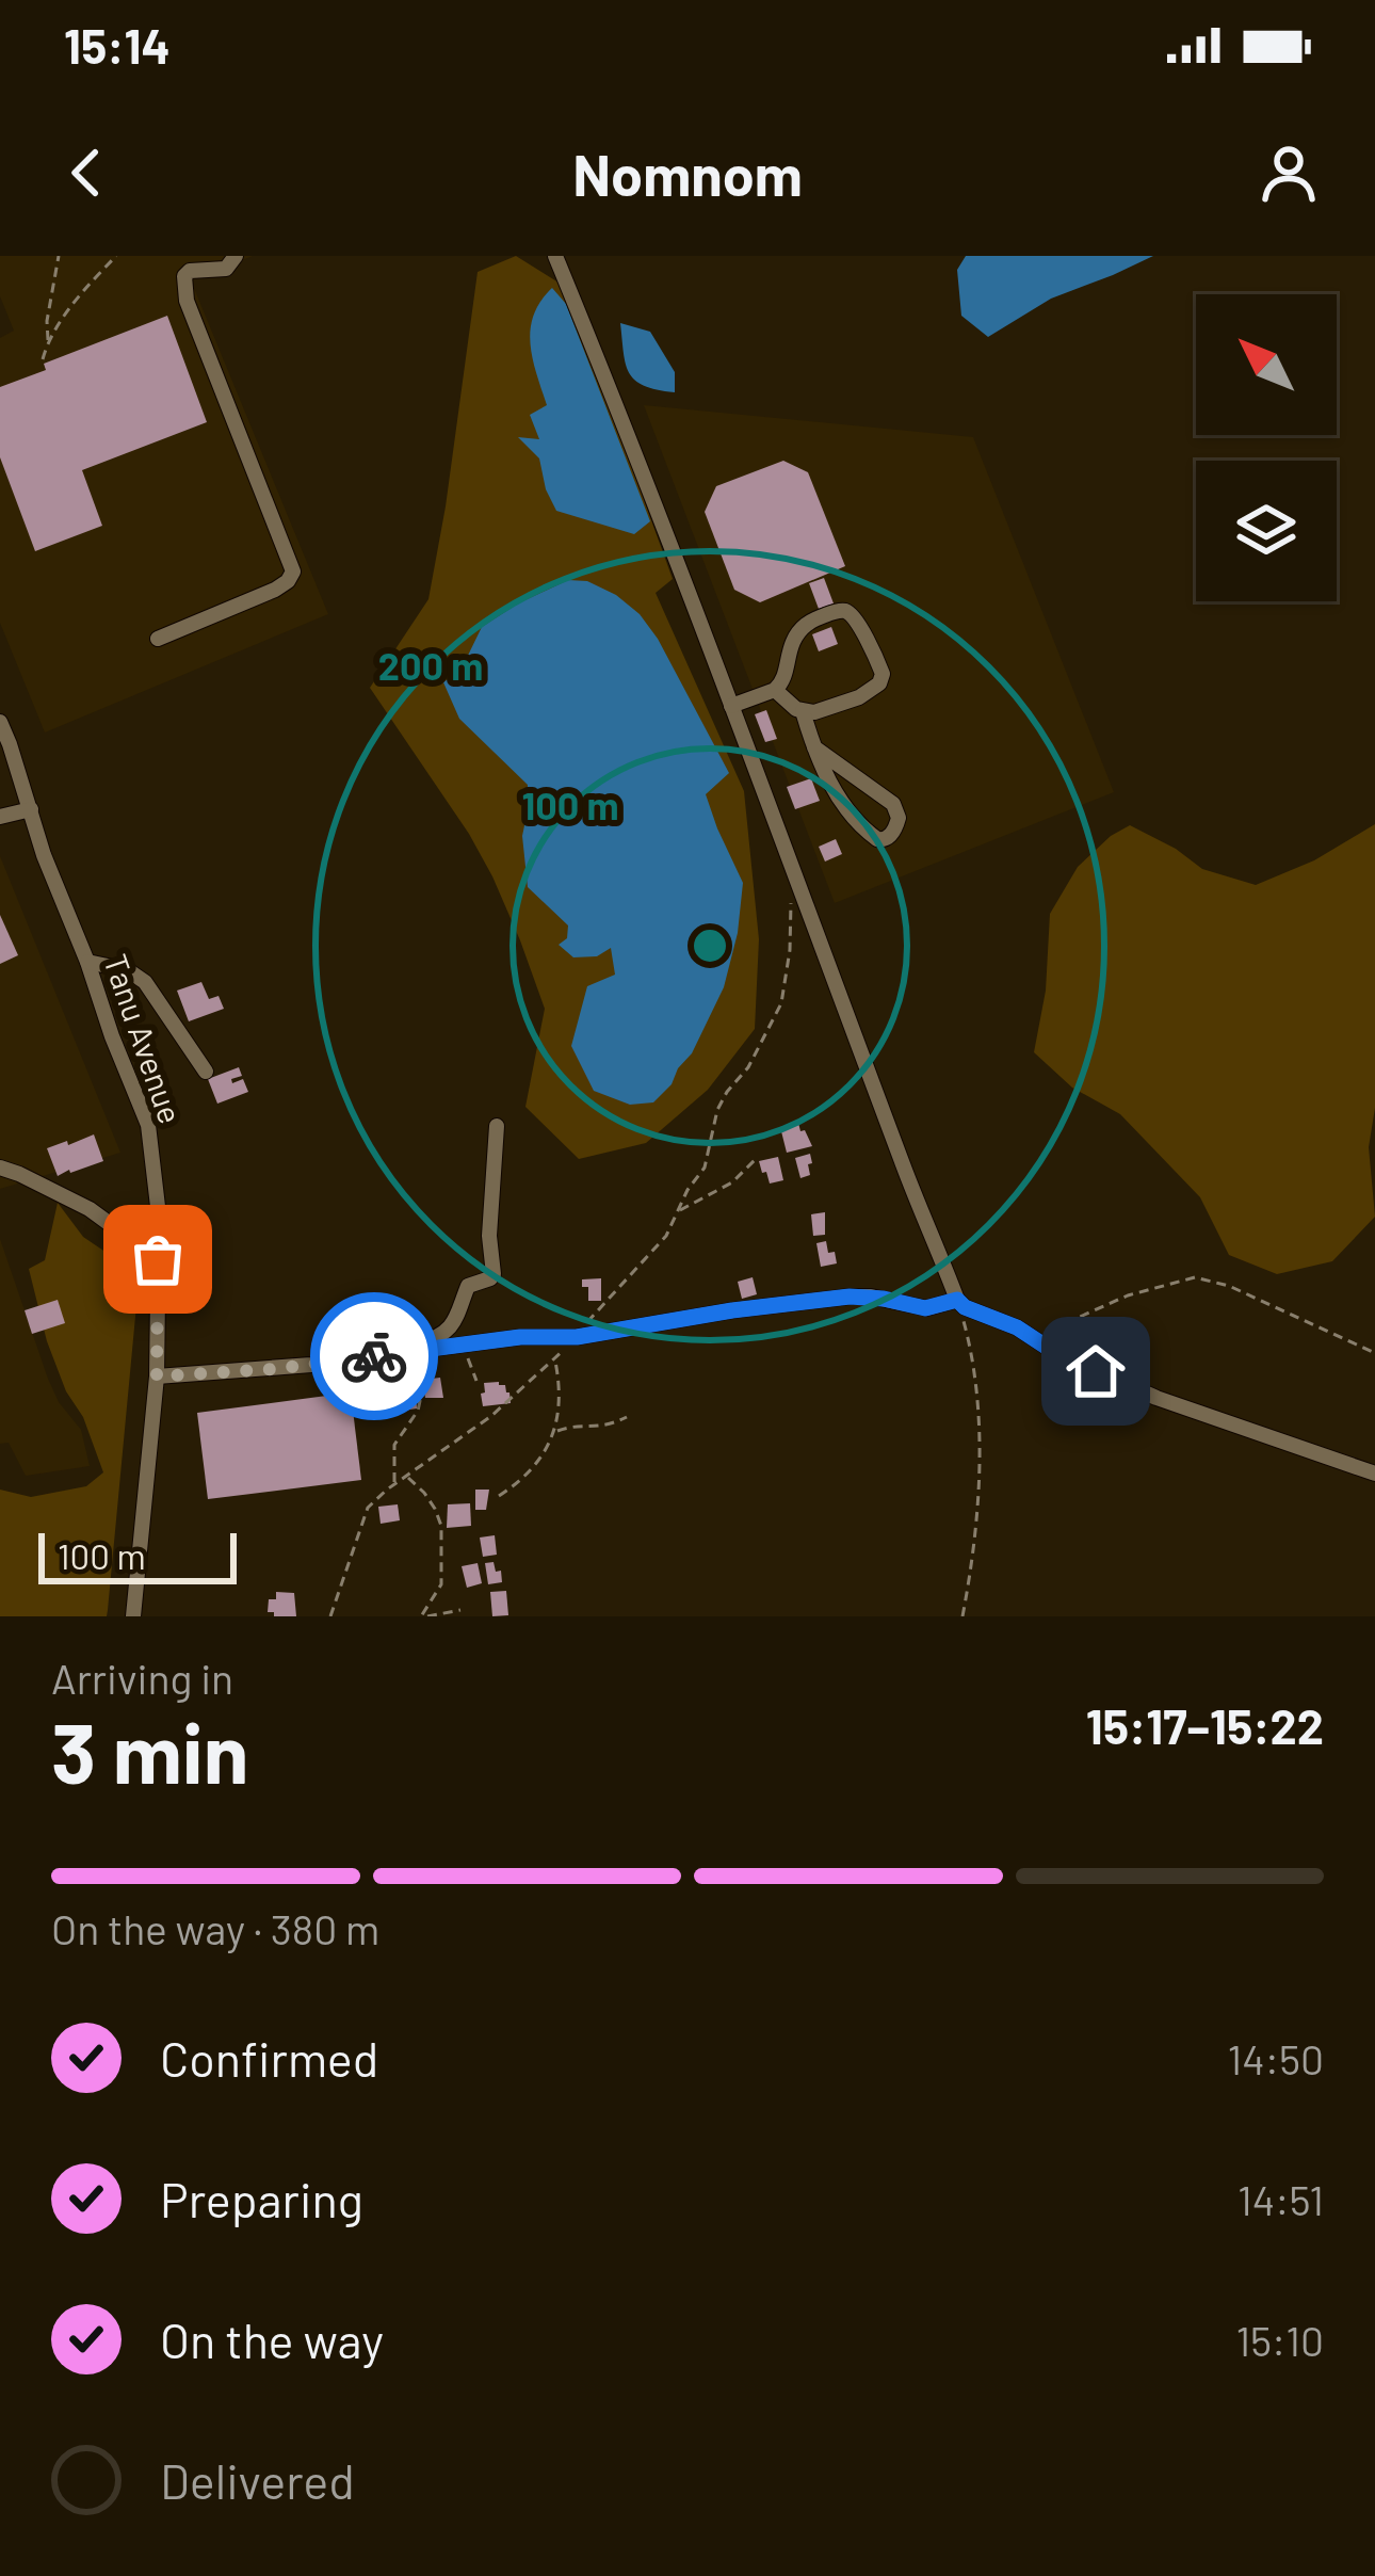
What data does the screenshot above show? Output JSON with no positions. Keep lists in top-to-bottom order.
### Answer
{
  "streets": {
    "street": ["Tanu Avenue"]
  },
  "scale_bar": "100 m",
  "north": "top left",
  "page": {
    "status": "15:14",
    "header": "Nomnom",
    "scale": "100 m",
    "heading": ["3 min", "Arriving in", "15:17–15:22"],
    "bar": "On the way · 380 m",
    "list": [
      ["Confirmed", "14:50"],
      ["Preparing", "14:51"],
      ["On the way", "15:10"],
      "Delivered"
    ]
  },
  "rings": ["200 m", "100 m"]
}
